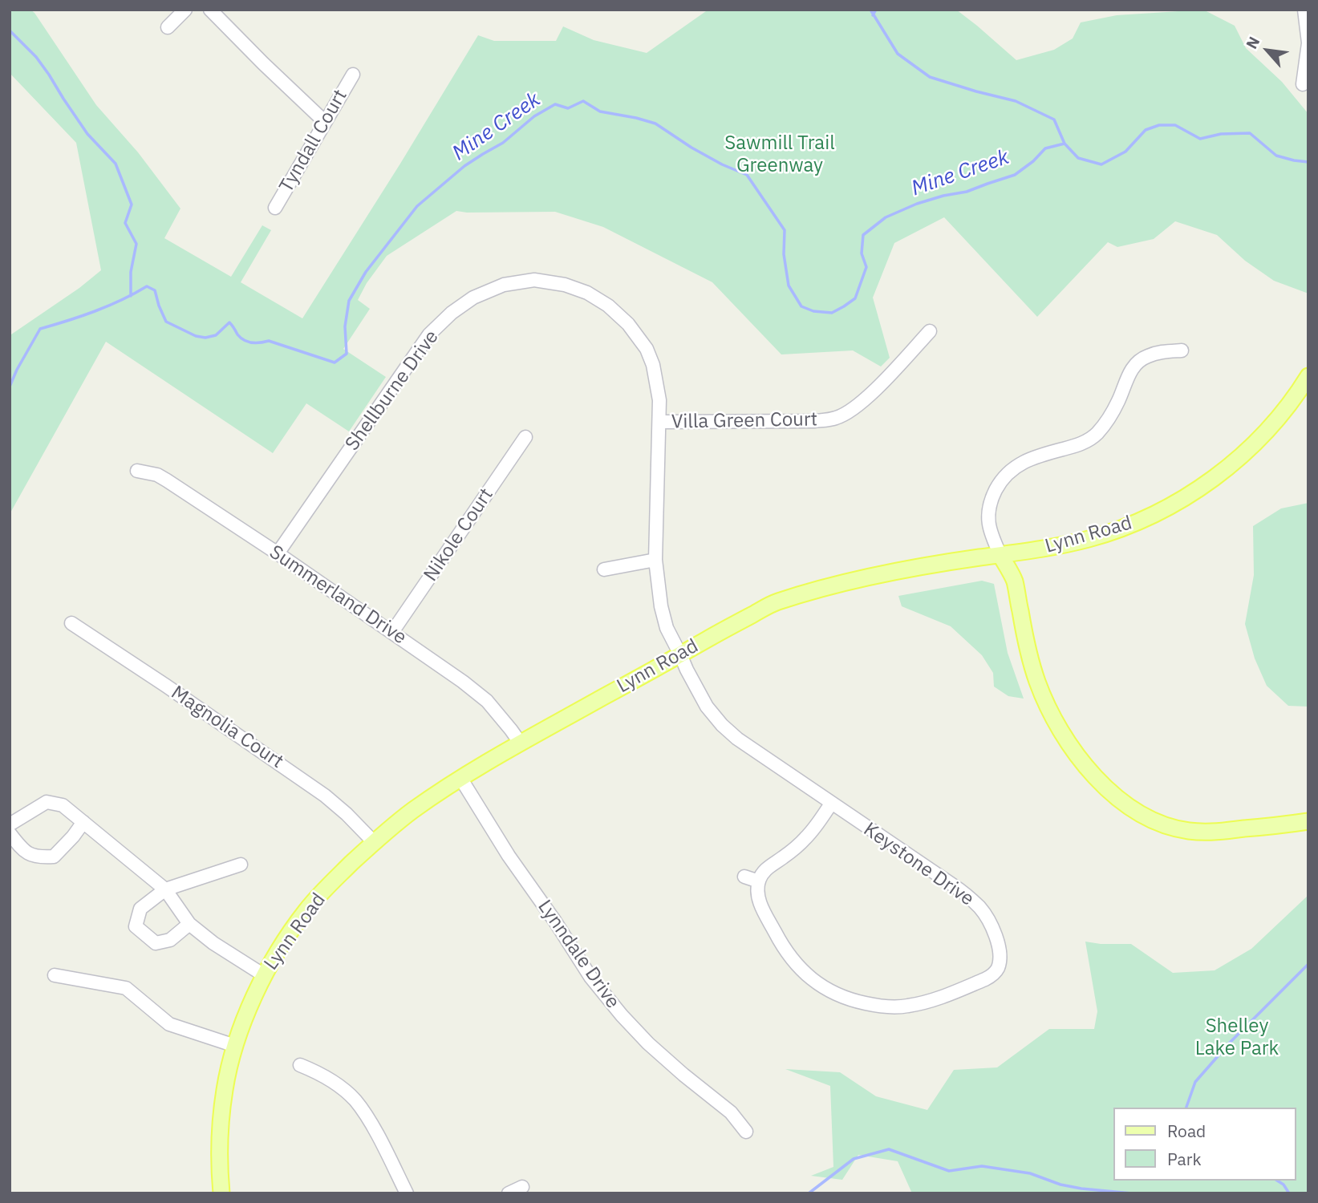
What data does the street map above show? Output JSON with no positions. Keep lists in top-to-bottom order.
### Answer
{
  "streets": {
    "main road": ["Lynn Road"],
    "street": [
      "Tyndall Court",
      "Shellburne Drive",
      "Villa Green Court",
      "Nikole Court",
      "Summerland Drive",
      "Magnolia Court",
      "Keystone Drive",
      "Lynndale Drive"
    ]
  },
  "crossings": [
    ["Shellburne Drive", "Villa Green Court"],
    ["Shellburne Drive", "Lynn Road"],
    ["Shellburne Drive", "Summerland Drive"],
    ["Shellburne Drive", "Keystone Drive"],
    ["Nikole Court", "Summerland Drive"],
    ["Lynn Road", "Summerland Drive"],
    ["Lynn Road", "Magnolia Court"],
    ["Lynn Road", "Keystone Drive"],
    ["Lynn Road", "Lynndale Drive"]
  ],
  "water": ["Mine Creek"],
  "parks": ["Sawmill Trail Greenway", "Shelley Lake Park"],
  "legend": ["Road", "Park"],
  "north": "top left"
}
